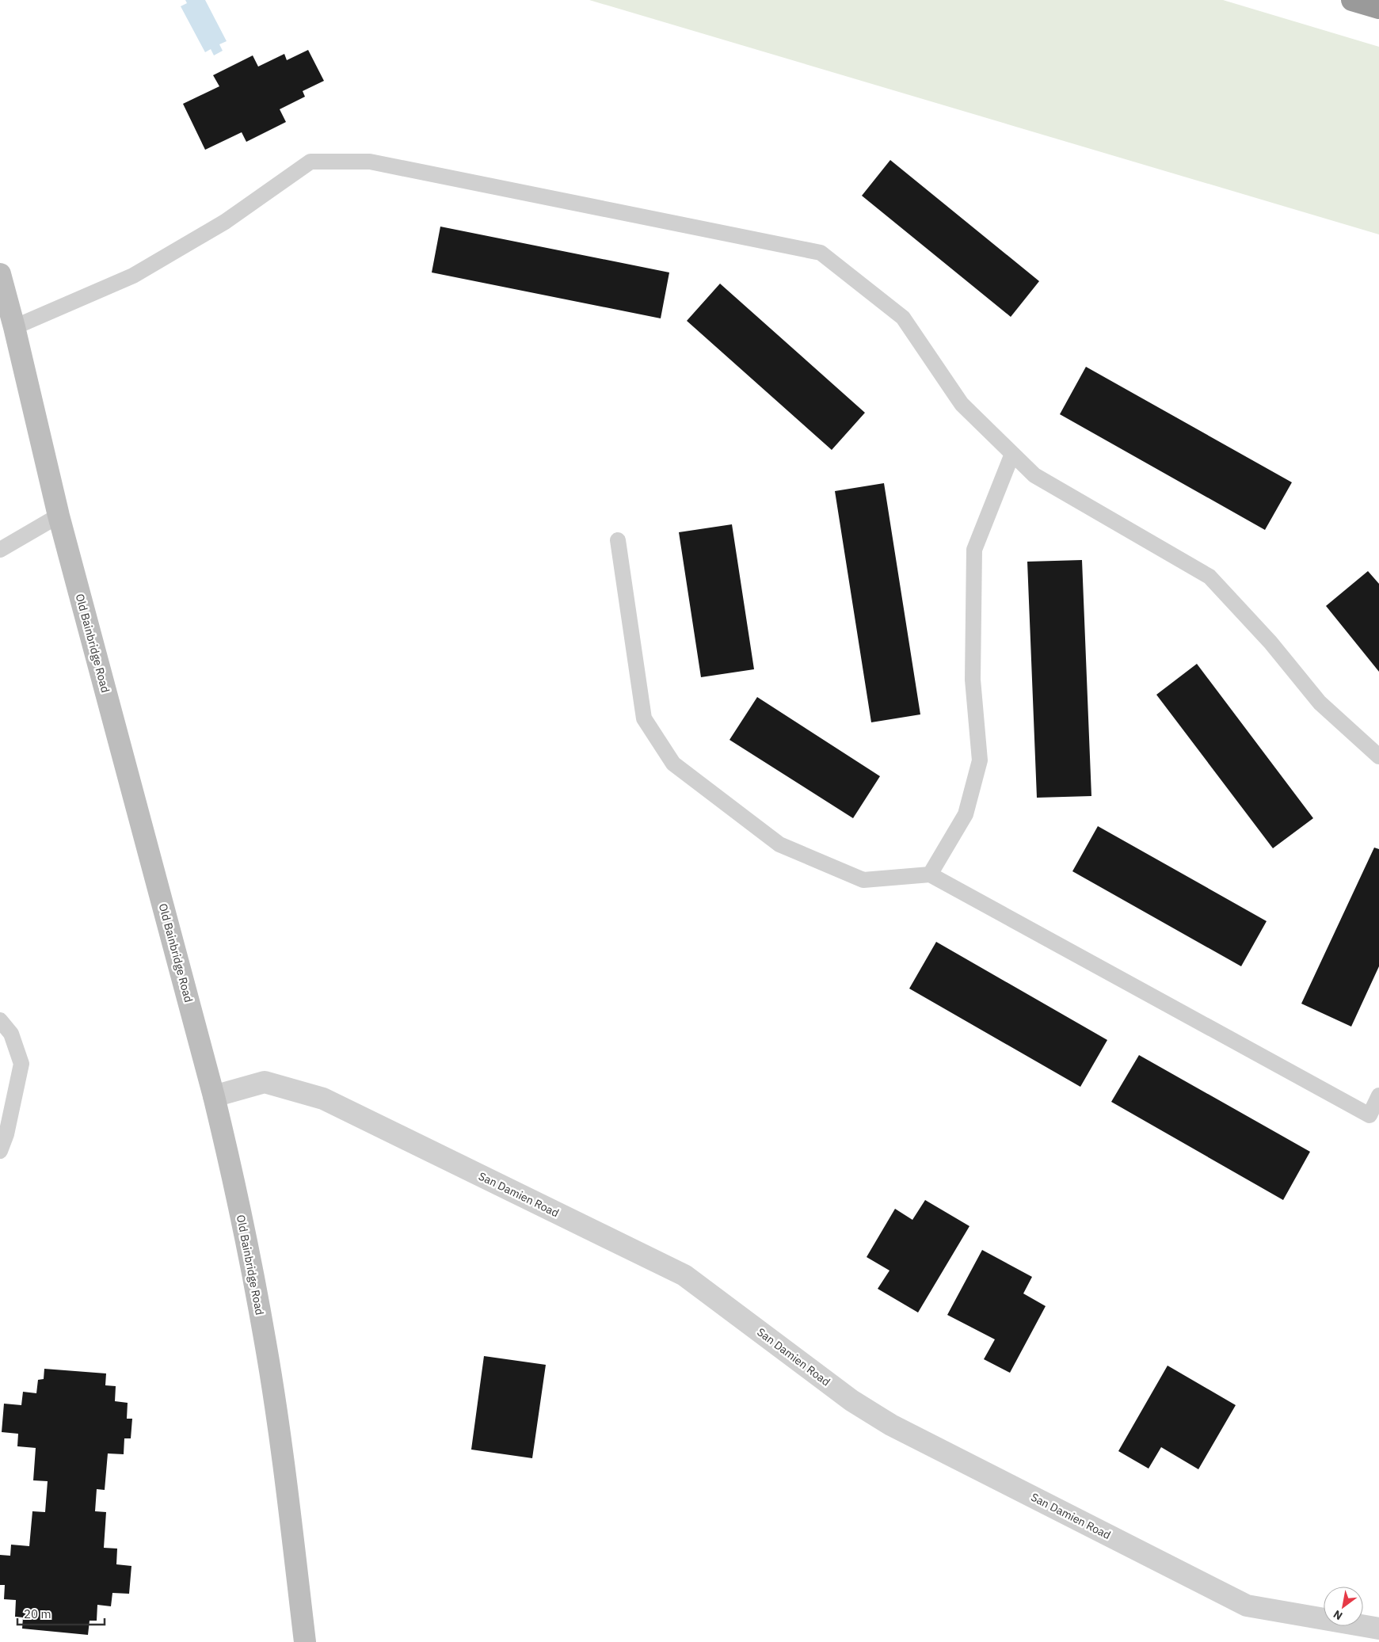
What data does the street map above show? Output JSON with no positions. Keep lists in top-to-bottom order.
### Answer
{
  "streets": {
    "main road": ["Old Bainbridge Road"],
    "street": ["San Damien Road"]
  },
  "crossings": [
    ["Old Bainbridge Road", "San Damien Road"]
  ],
  "scale_bar": "20 m",
  "north": "bottom left"
}
